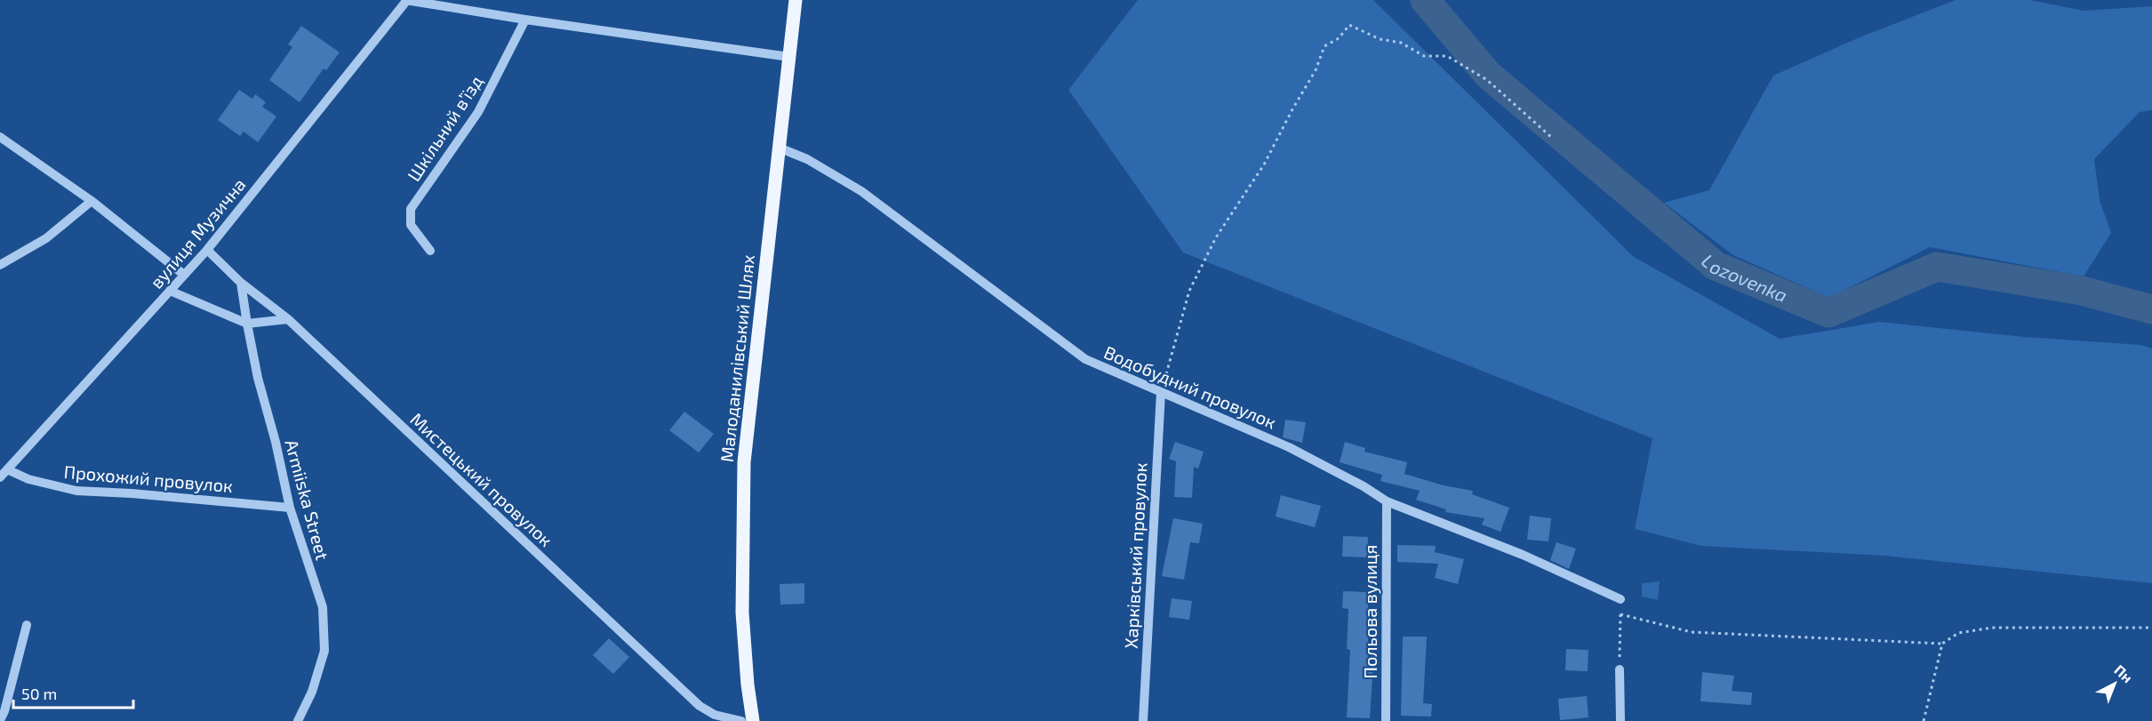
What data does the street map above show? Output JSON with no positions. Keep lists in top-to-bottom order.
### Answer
{
  "streets": {
    "main road": ["Малоданилівський Шлях"],
    "street": [
      "Шкільний в’їзд",
      "вулиця Музична",
      "Водобудний провулок",
      "Прохожий провулок",
      "Мистецький провулок",
      "Armiiska Street",
      "Харківський провулок",
      "Польова вулиця"
    ]
  },
  "crossings": [
    ["вулиця Музична", "Прохожий провулок"],
    ["вулиця Музична", "Мистецький провулок"],
    ["Малоданилівський Шлях", "Водобудний провулок"],
    ["Водобудний провулок", "Харківський провулок"],
    ["Водобудний провулок", "Польова вулиця"],
    ["Прохожий провулок", "Armiiska Street"],
    ["Мистецький провулок", "Armiiska Street"]
  ],
  "water": ["Lozovenka"],
  "scale_bar": "50 m",
  "north": "top right"
}
